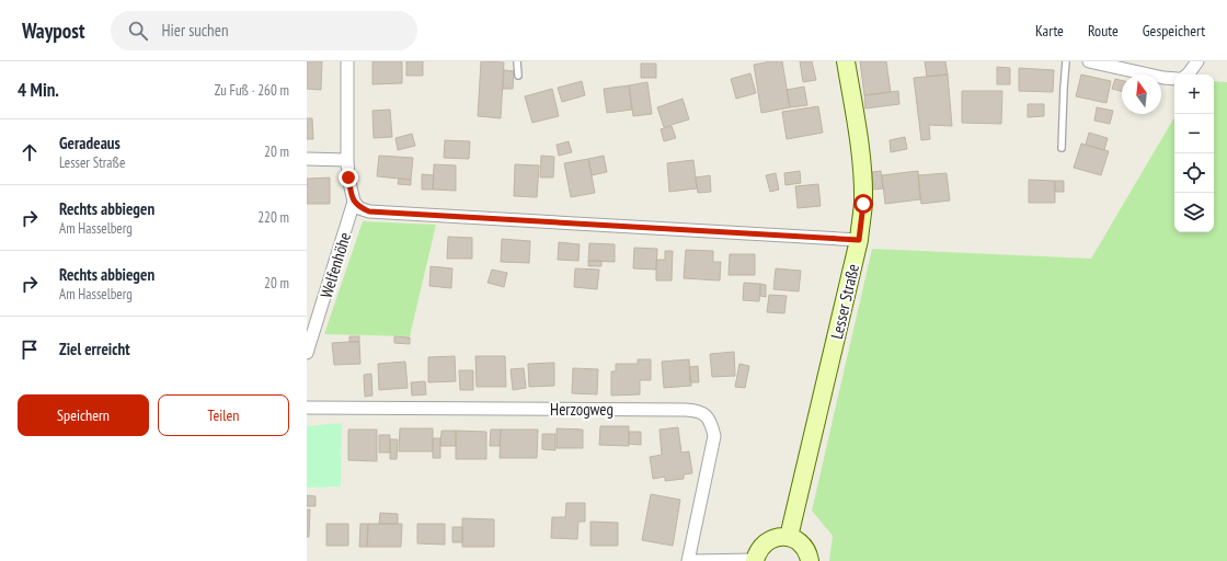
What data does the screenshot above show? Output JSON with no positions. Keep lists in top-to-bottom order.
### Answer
{
  "streets": {
    "street": ["Welfenhöhe", "Lesser Straße", "Herzogweg"]
  },
  "north": "top",
  "page": {
    "header": "Waypost",
    "search": "Hier suchen",
    "nav": ["Karte", "Route", "Gespeichert"],
    "heading": ["4 Min.", "Zu Fuß · 260 m"],
    "map_buttons": ["+", "−"],
    "list": [
      ["Geradeaus", "Lesser Straße", "20 m"],
      ["Rechts abbiegen", "Am Hasselberg", "220 m"],
      ["Rechts abbiegen", "Am Hasselberg", "20 m"],
      "Ziel erreicht"
    ],
    "buttons": ["Speichern", "Teilen"]
  }
}
